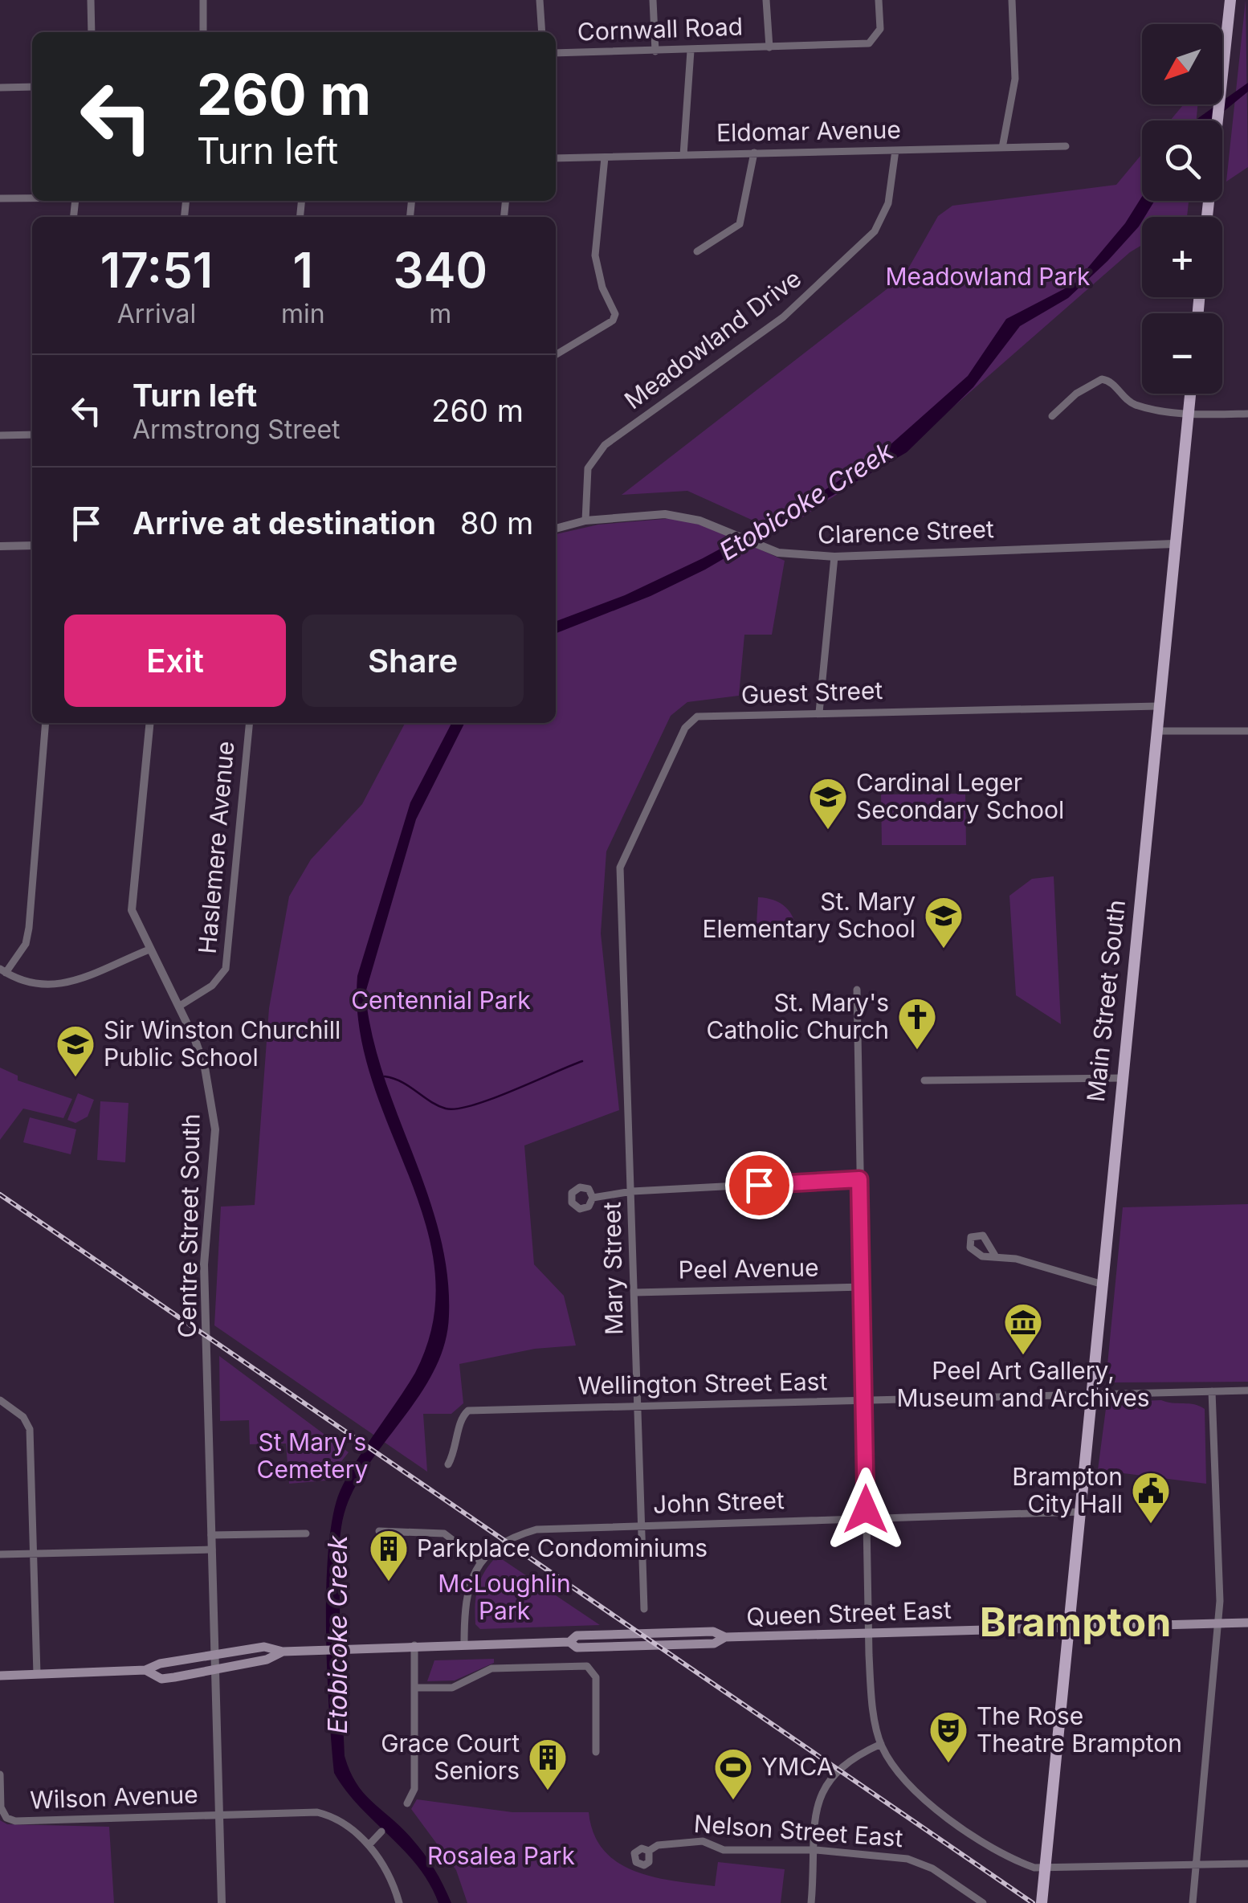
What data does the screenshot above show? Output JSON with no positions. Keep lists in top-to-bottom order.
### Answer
{
  "streets": {
    "main road": ["Main Street South", "Queen Street East"],
    "street": [
      "Cornwall Road",
      "Eldomar Avenue",
      "Meadowland Drive",
      "Clarence Street",
      "Guest Street",
      "Haslemere Avenue",
      "Centre Street South",
      "Mary Street",
      "Peel Avenue",
      "Wellington Street East",
      "John Street",
      "Wilson Avenue",
      "Nelson Street East"
    ]
  },
  "crossings": [
    ["Eldomar Avenue", "Meadowland Drive"],
    ["Meadowland Drive", "Clarence Street"],
    ["Clarence Street", "Main Street South"],
    ["Guest Street", "Main Street South"],
    ["Guest Street", "Mary Street"],
    ["Haslemere Avenue", "Centre Street South"],
    ["Main Street South", "Wellington Street East"],
    ["Main Street South", "John Street"],
    ["Main Street South", "Queen Street East"],
    ["Centre Street South", "Queen Street East"],
    ["Centre Street South", "Wilson Avenue"],
    ["Mary Street", "Peel Avenue"],
    ["Mary Street", "Wellington Street East"],
    ["Mary Street", "John Street"]
  ],
  "districts": ["Brampton"],
  "water": ["Etobicoke Creek"],
  "parks": [
    "Meadowland Park",
    "Centennial Park",
    "St Mary's Cemetery",
    "McLoughlin Park",
    "Rosalea Park"
  ],
  "places": {
    "school or university": ["Cardinal Leger Secondary School", "St. Mary Elementary School", "Sir Winston Churchill Public School"],
    "church": ["St. Mary's Catholic Church"],
    "museum": ["Peel Art Gallery, Museum and Archives"],
    "public building": ["Brampton City Hall"],
    "building": ["Parkplace Condominiums", "Grace Court Seniors"],
    "theatre": ["The Rose Theatre Brampton"],
    "sports": ["YMCA"]
  },
  "north": "bottom left",
  "page": {
    "map_buttons": ["+", "−"],
    "turn": ["260 m", "Turn left"],
    "eta": [
      "17:51",
      "Arrival",
      "1",
      "min",
      "340",
      "m"
    ],
    "list": [
      {
        "name": "Turn left",
        "note": "Armstrong Street",
        "value": "260 m"
      },
      {
        "name": "Arrive at destination",
        "value": "80 m"
      }
    ],
    "buttons": ["Exit", "Share"]
  }
}
